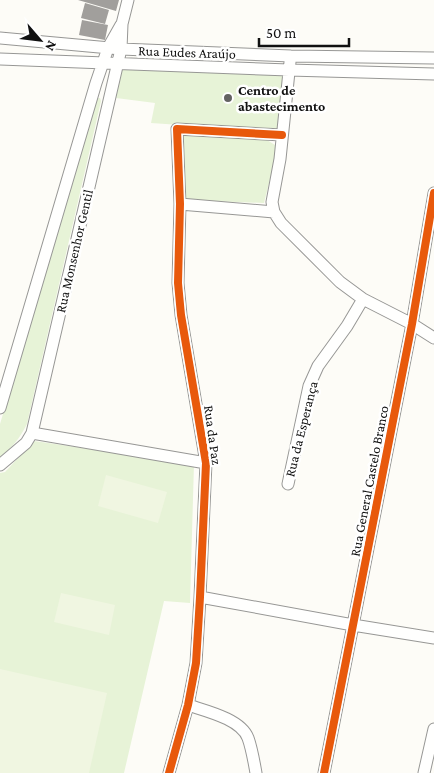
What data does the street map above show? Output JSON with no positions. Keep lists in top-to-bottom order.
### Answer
{
  "streets": {
    "street": [
      "Rua Eudes Araújo",
      "Rua Monsenhor Gentil",
      "Rua da Esperança",
      "Rua da Paz",
      "Rua General Castelo Branco"
    ]
  },
  "crossings": [
    ["Rua Eudes Araújo", "Rua Monsenhor Gentil"]
  ],
  "places": ["Centro de abastecimento"],
  "scale_bar": "50 m",
  "north": "bottom right"
}
